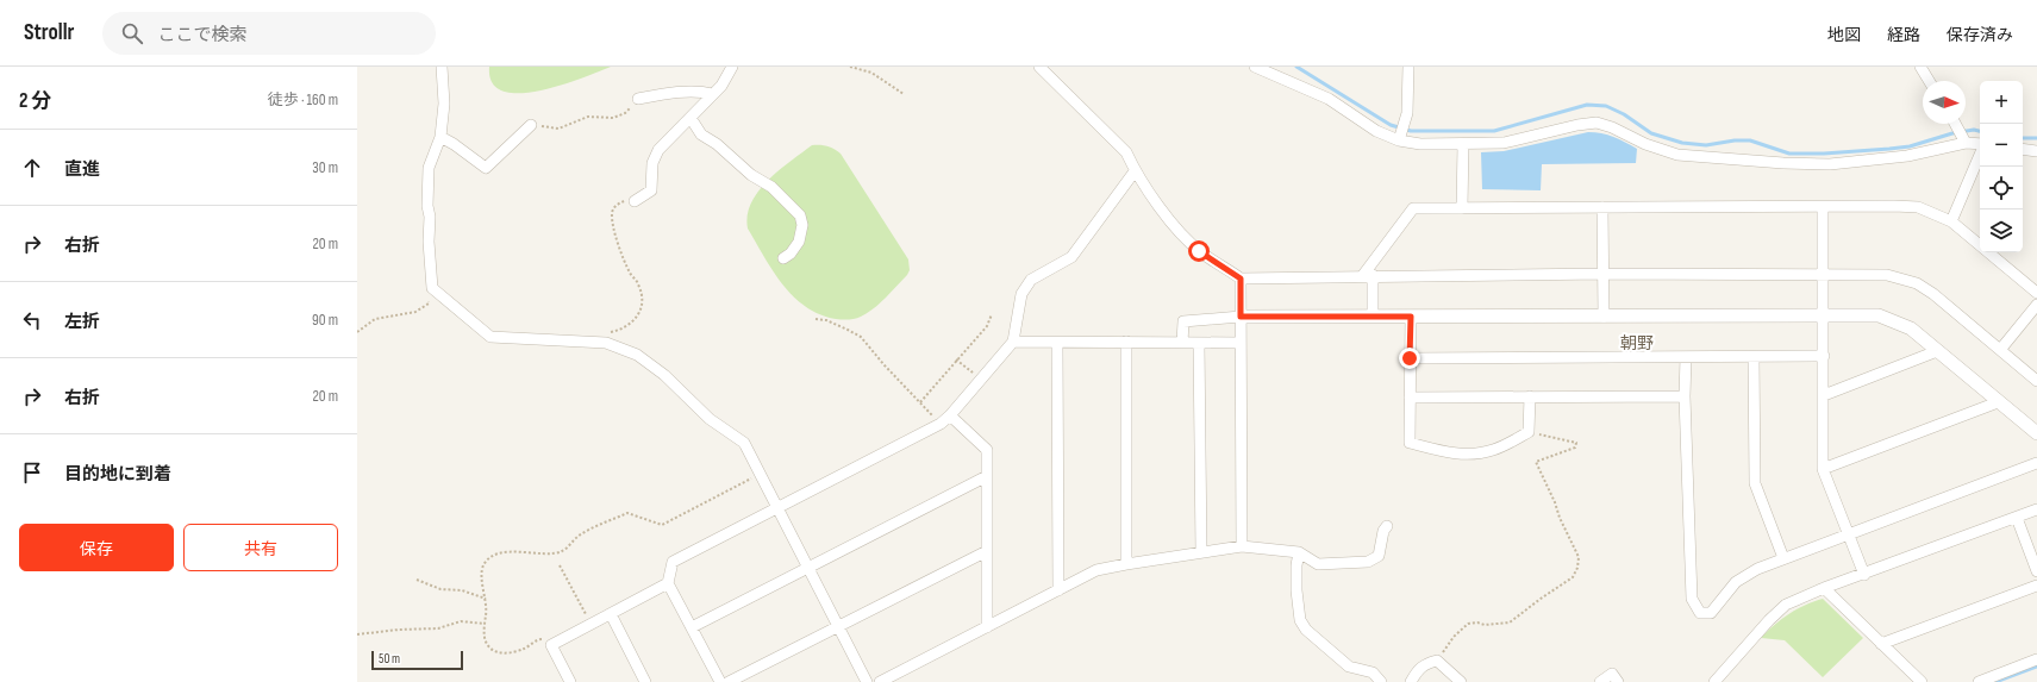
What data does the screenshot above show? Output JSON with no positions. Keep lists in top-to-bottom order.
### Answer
{
  "districts": ["朝野"],
  "scale_bar": "50 m",
  "north": "right",
  "page": {
    "header": "Strollr",
    "search": "ここで検索",
    "nav": ["地図", "経路", "保存済み"],
    "heading": ["2 分", "徒歩 · 160 m"],
    "map_buttons": ["+", "−"],
    "list": [
      ["直進", "30 m"],
      ["右折", "20 m"],
      ["左折", "90 m"],
      ["右折", "20 m"],
      "目的地に到着"
    ],
    "buttons": ["保存", "共有"],
    "scale": "50 m"
  }
}
